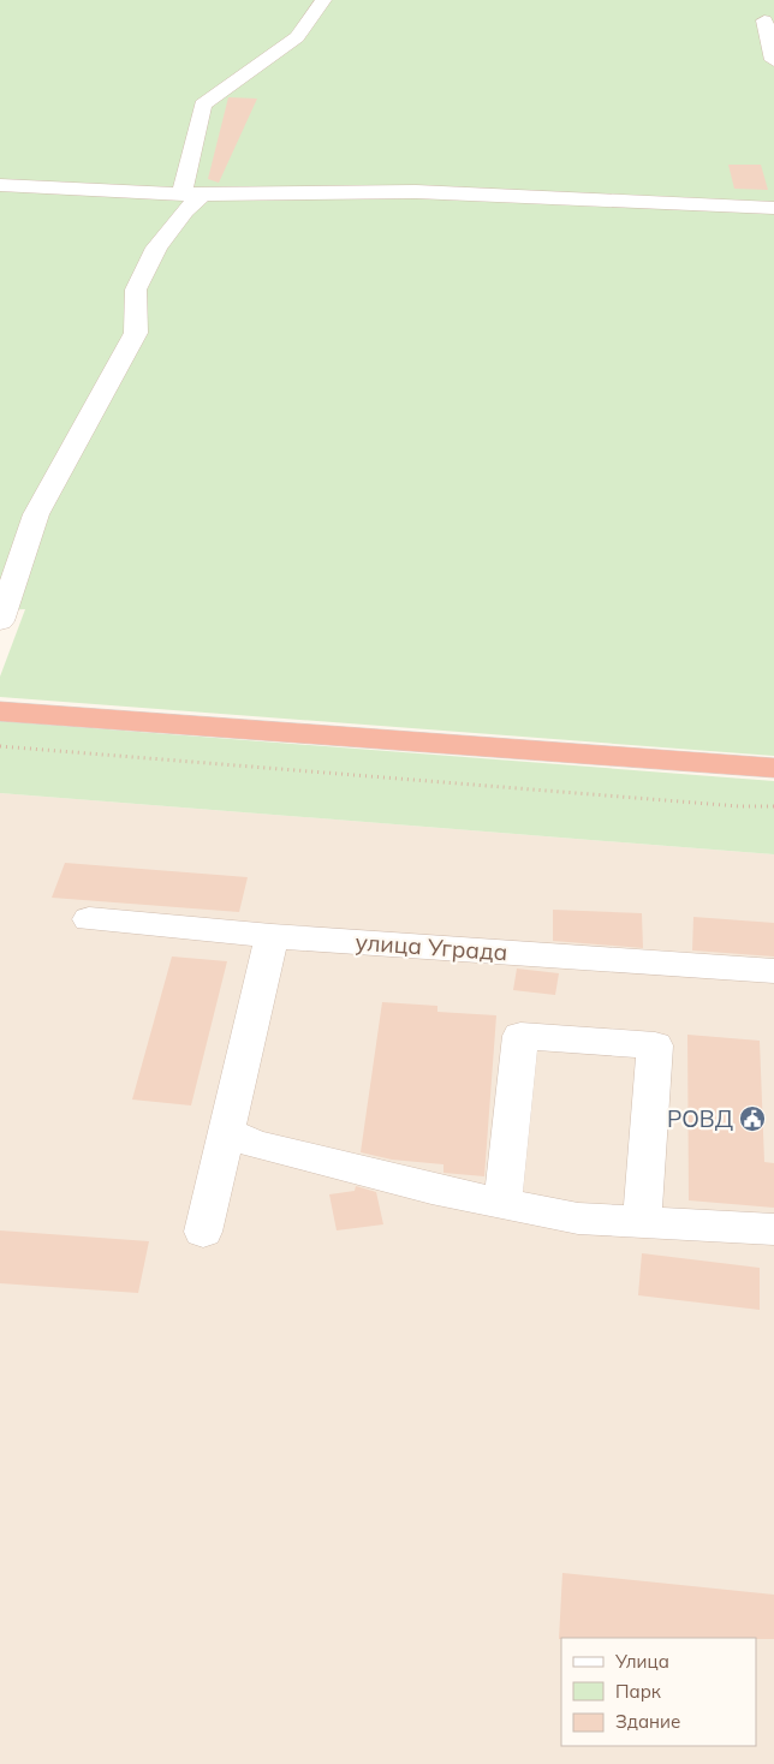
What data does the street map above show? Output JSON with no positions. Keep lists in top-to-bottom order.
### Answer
{
  "streets": {
    "lane": ["улица Уграда"]
  },
  "places": {
    "public building": ["РОВД"]
  },
  "legend": ["Улица", "Парк", "Здание"]
}
